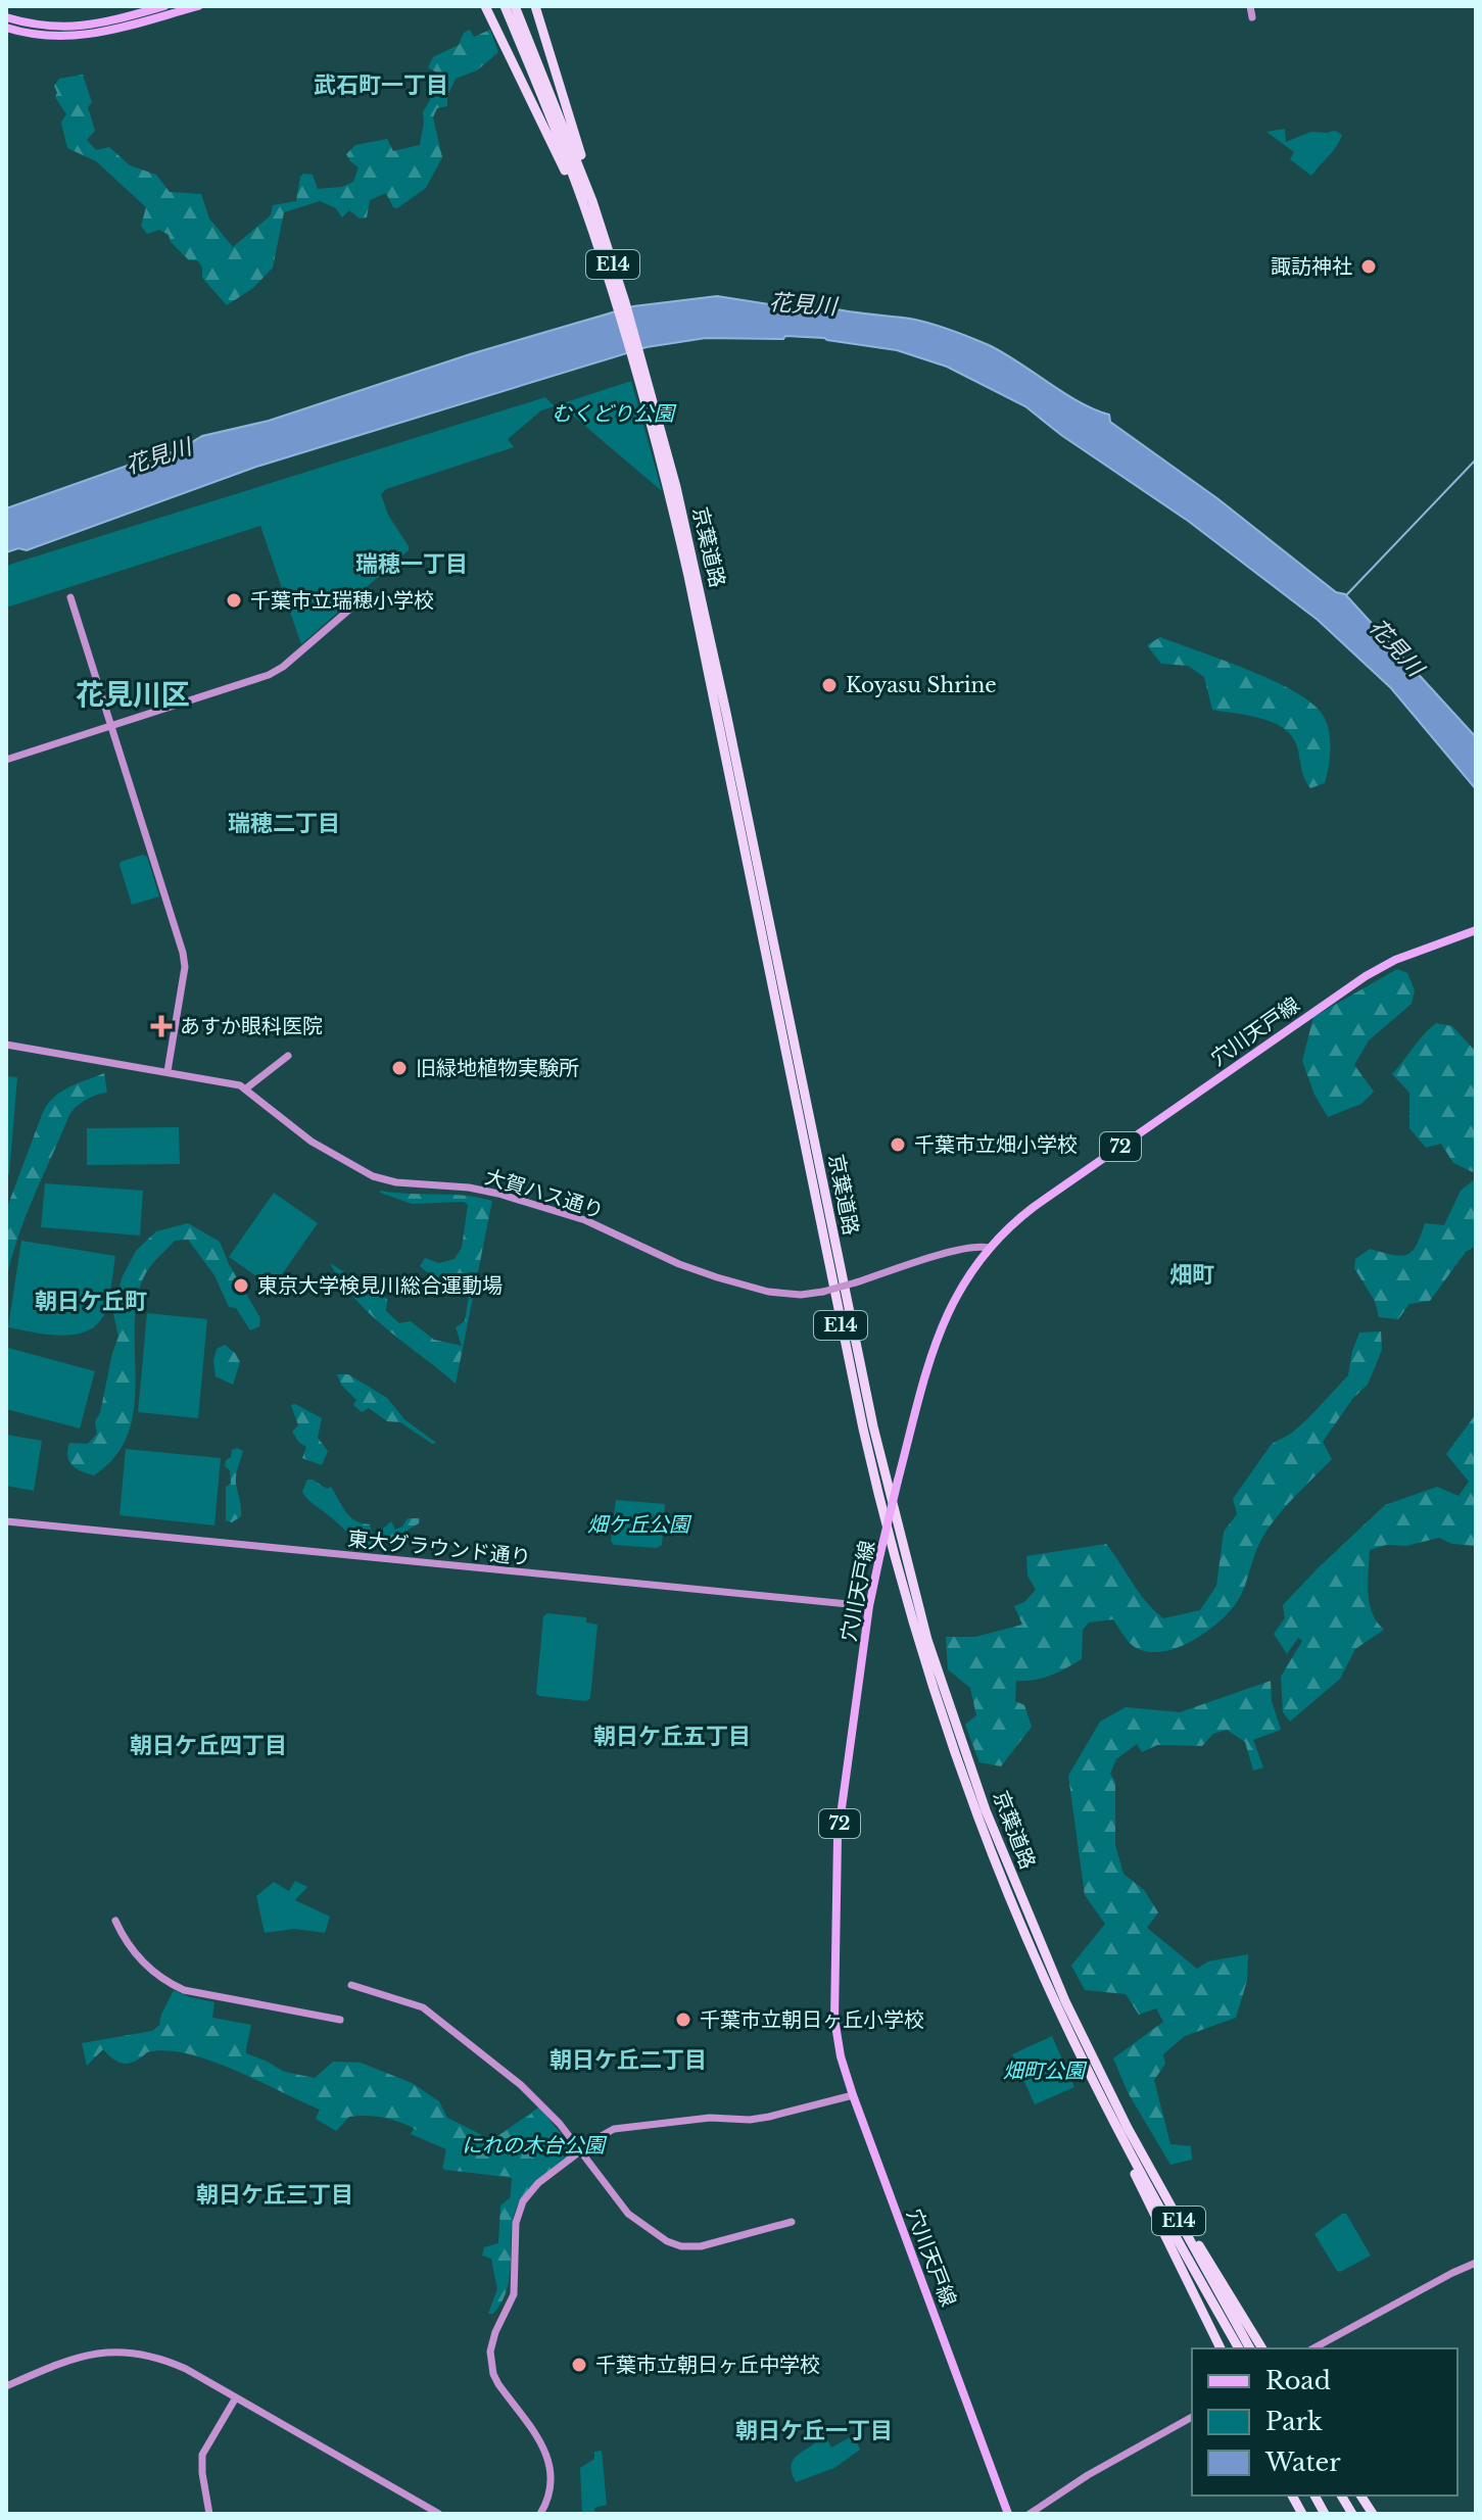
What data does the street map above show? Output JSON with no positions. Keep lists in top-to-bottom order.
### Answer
{
  "streets": {
    "highway": ["E14", "京葉道路"],
    "main road": ["穴川天戸線", "72"],
    "street": ["大賀ハス通り", "東大グラウンド通り"]
  },
  "crossings": [
    ["穴川天戸線", "大賀ハス通り"],
    ["穴川天戸線", "東大グラウンド通り"]
  ],
  "districts": [
    "武石町一丁目",
    "瑞穂一丁目",
    "花見川区",
    "瑞穂二丁目",
    "畑町",
    "朝日ケ丘町",
    "朝日ケ丘五丁目",
    "朝日ケ丘四丁目",
    "朝日ケ丘二丁目",
    "朝日ケ丘三丁目",
    "朝日ケ丘一丁目"
  ],
  "water": ["花見川"],
  "parks": [
    "むくどり公園",
    "畑ケ丘公園",
    "畑町公園",
    "にれの木台公園"
  ],
  "places": {
    "other": [
      "諏訪神社",
      "千葉市立瑞穂小学校",
      "Koyasu Shrine",
      "旧緑地植物実験所",
      "千葉市立畑小学校",
      "東京大学検見川総合運動場",
      "千葉市立朝日ヶ丘小学校",
      "千葉市立朝日ヶ丘中学校"
    ],
    "health": ["あすか眼科医院"]
  },
  "legend": ["Road", "Park", "Water"]
}
